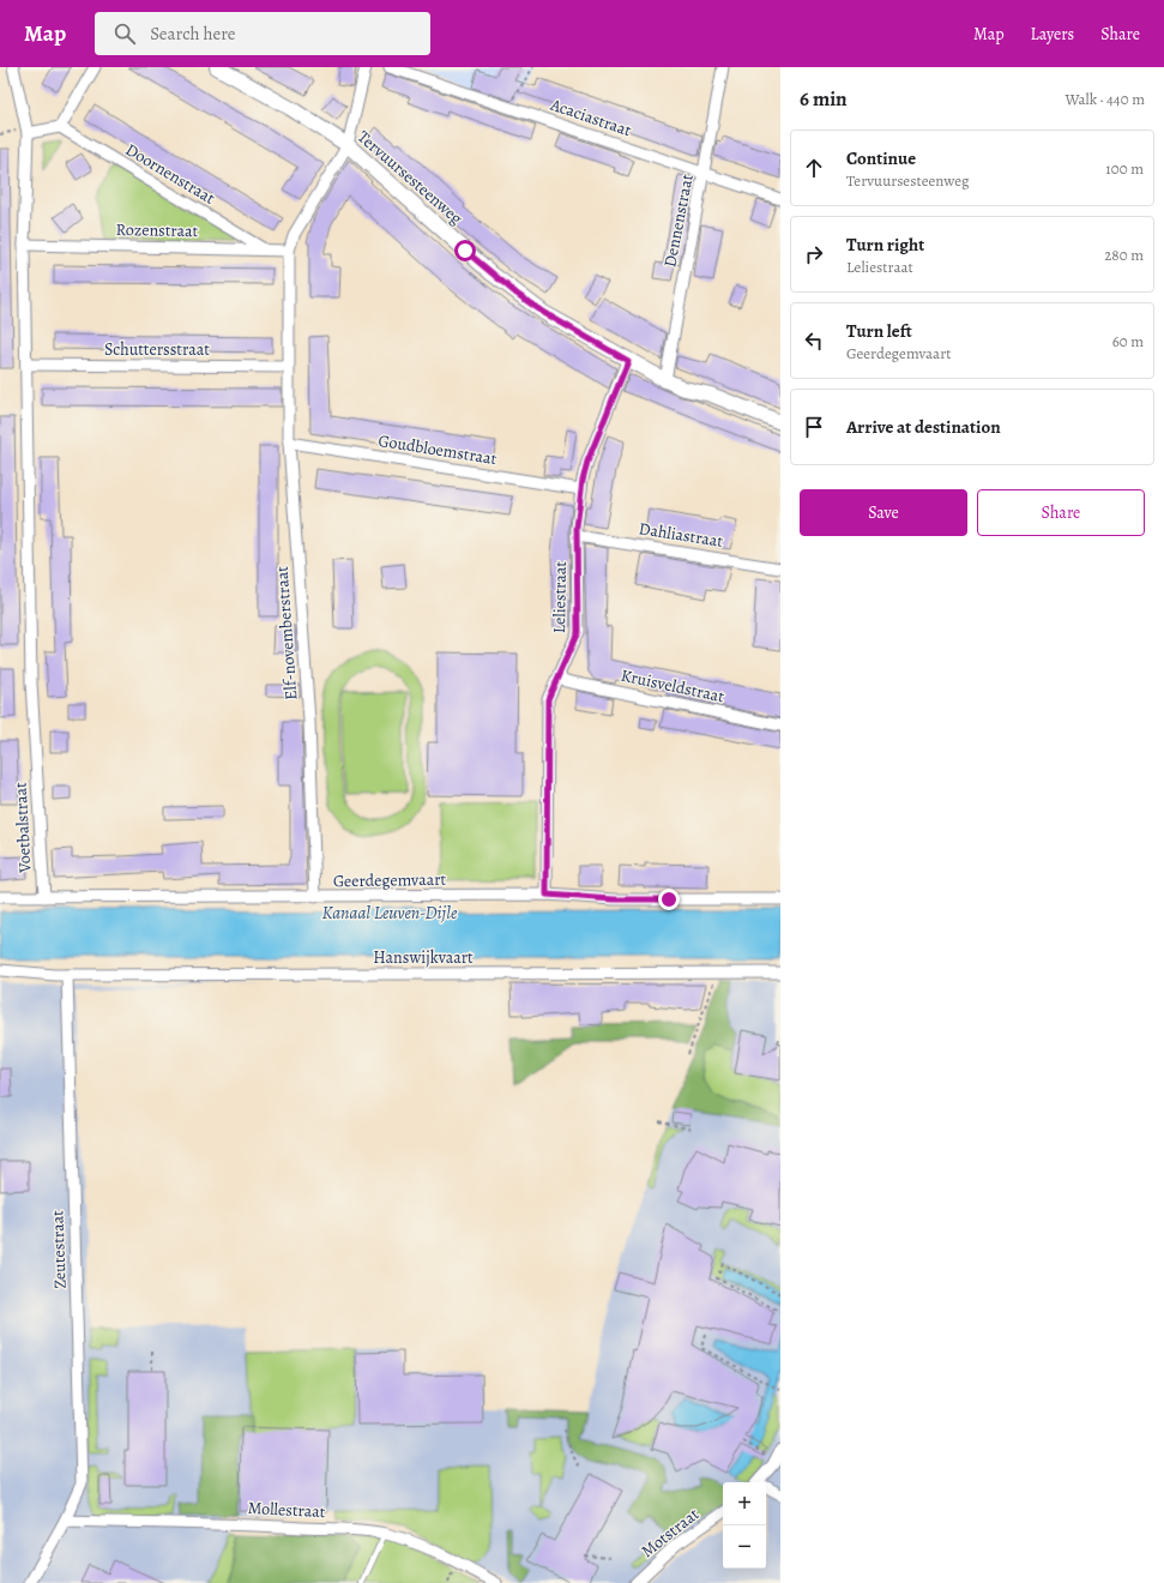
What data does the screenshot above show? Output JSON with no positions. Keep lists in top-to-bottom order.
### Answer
{
  "streets": {
    "street": [
      "Acaciastraat",
      "Doornenstraat",
      "Tervuursesteenweg",
      "Dennenstraat",
      "Rozenstraat",
      "Schuttersstraat",
      "Goudbloemstraat",
      "Dahliastraat",
      "Leliestraat",
      "Elf-novemberstraat",
      "Kruisveldstraat",
      "Voetbalstraat",
      "Geerdegemvaart",
      "Hanswijkvaart",
      "Zeutestraat",
      "Mollestraat",
      "Motstraat"
    ]
  },
  "crossings": [
    ["Acaciastraat", "Dennenstraat"],
    ["Doornenstraat", "Rozenstraat"],
    ["Tervuursesteenweg", "Dennenstraat"],
    ["Tervuursesteenweg", "Leliestraat"],
    ["Rozenstraat", "Elf-novemberstraat"],
    ["Rozenstraat", "Voetbalstraat"],
    ["Schuttersstraat", "Elf-novemberstraat"],
    ["Schuttersstraat", "Voetbalstraat"],
    ["Goudbloemstraat", "Leliestraat"],
    ["Goudbloemstraat", "Elf-novemberstraat"],
    ["Dahliastraat", "Leliestraat"],
    ["Leliestraat", "Kruisveldstraat"],
    ["Leliestraat", "Geerdegemvaart"],
    ["Elf-novemberstraat", "Geerdegemvaart"],
    ["Voetbalstraat", "Geerdegemvaart"],
    ["Hanswijkvaart", "Zeutestraat"],
    ["Zeutestraat", "Mollestraat"]
  ],
  "water": ["Kanaal Leuven-Dijle"],
  "page": {
    "header": "Map",
    "search": "Search here",
    "nav": ["Map", "Layers", "Share"],
    "heading": ["6 min", "Walk · 440 m"],
    "list": [
      ["Continue", "Tervuursesteenweg", "100 m"],
      ["Turn right", "Leliestraat", "280 m"],
      ["Turn left", "Geerdegemvaart", "60 m"],
      "Arrive at destination"
    ],
    "buttons": ["Save", "Share"],
    "map_buttons": ["+", "−"]
  }
}
